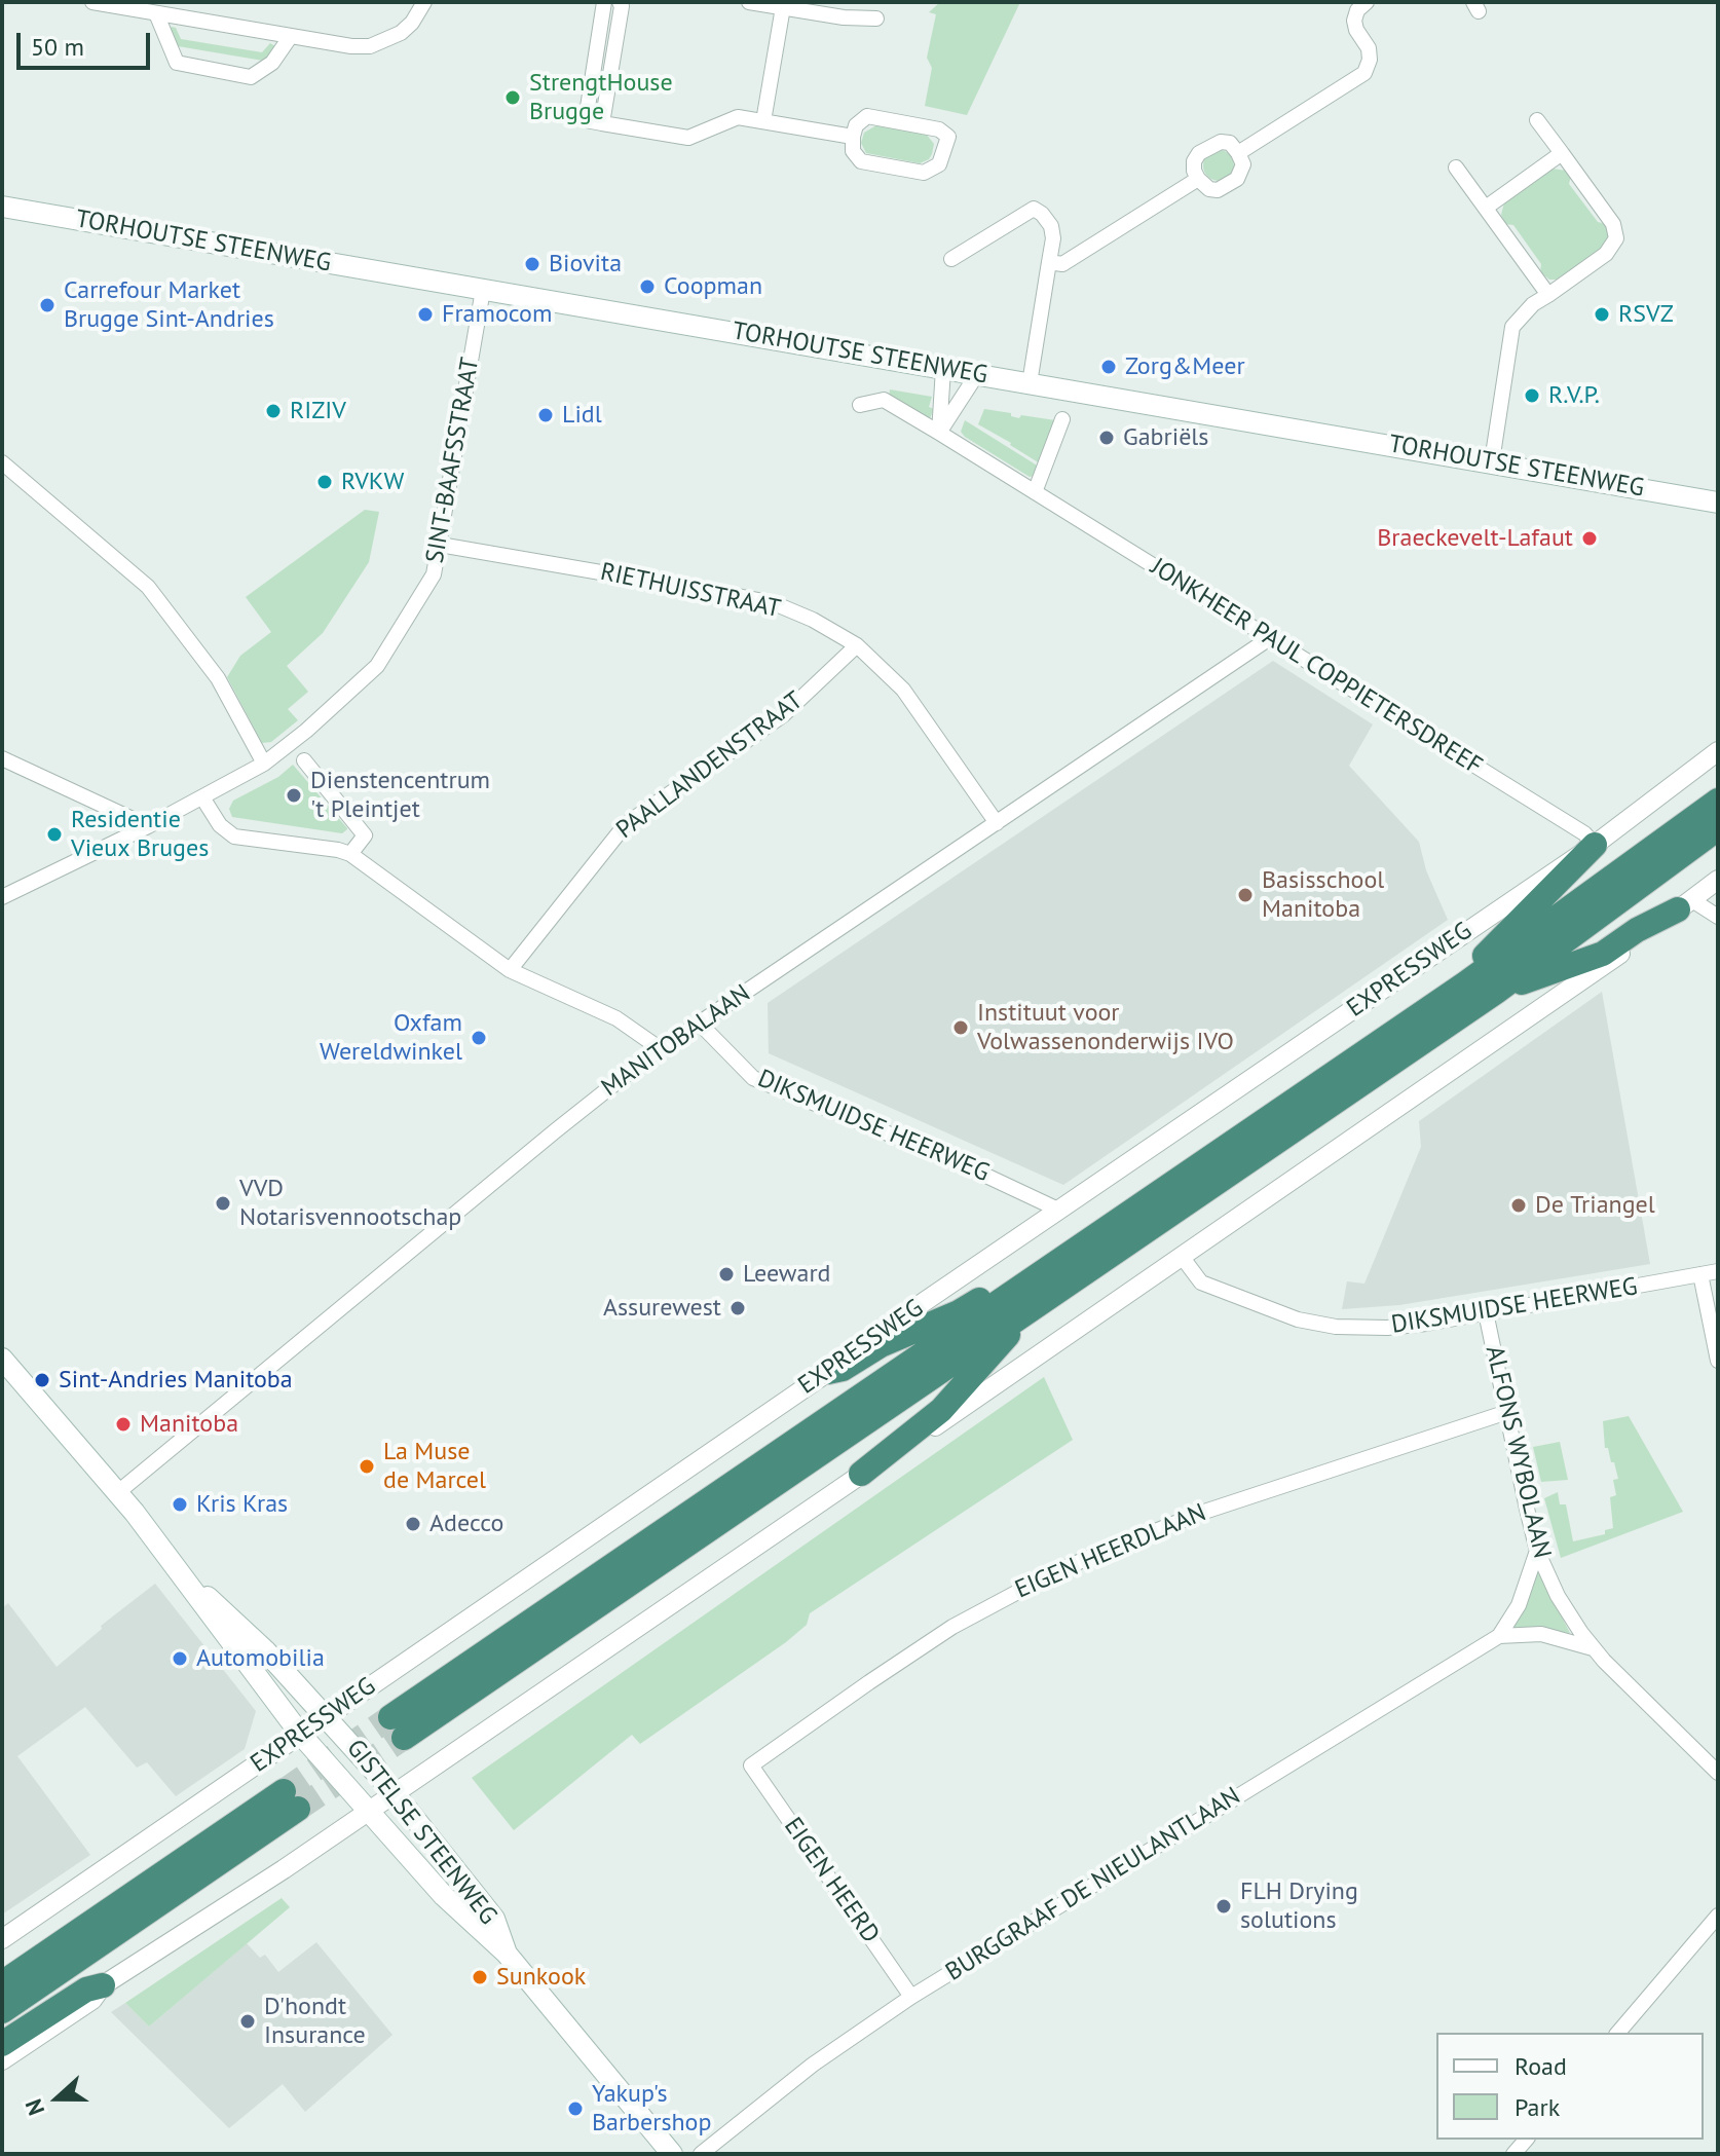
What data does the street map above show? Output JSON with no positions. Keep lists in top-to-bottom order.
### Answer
{
  "streets": {
    "highway": ["EXPRESSWEG"],
    "main road": ["TORHOUTSE STEENWEG", "GISTELSE STEENWEG"],
    "street": [
      "SINT-BAAFSSTRAAT",
      "RIETHUISSTRAAT",
      "JONKHEER PAUL COPPIETERSDREEF",
      "PAALLANDENSTRAAT",
      "MANITOBALAAN",
      "DIKSMUIDSE HEERWEG",
      "ALFONS WYBOLAAN",
      "EIGEN HEERDLAAN",
      "EIGEN HEERD",
      "BURGGRAAF DE NIEULANTLAAN"
    ]
  },
  "crossings": [
    ["TORHOUTSE STEENWEG", "SINT-BAAFSSTRAAT"],
    ["SINT-BAAFSSTRAAT", "RIETHUISSTRAAT"],
    ["RIETHUISSTRAAT", "PAALLANDENSTRAAT"],
    ["RIETHUISSTRAAT", "MANITOBALAAN"],
    ["JONKHEER PAUL COPPIETERSDREEF", "EXPRESSWEG"],
    ["JONKHEER PAUL COPPIETERSDREEF", "MANITOBALAAN"],
    ["EXPRESSWEG", "DIKSMUIDSE HEERWEG"],
    ["EXPRESSWEG", "GISTELSE STEENWEG"],
    ["MANITOBALAAN", "DIKSMUIDSE HEERWEG"],
    ["MANITOBALAAN", "GISTELSE STEENWEG"],
    ["DIKSMUIDSE HEERWEG", "ALFONS WYBOLAAN"],
    ["ALFONS WYBOLAAN", "EIGEN HEERDLAAN"],
    ["ALFONS WYBOLAAN", "BURGGRAAF DE NIEULANTLAAN"],
    ["EIGEN HEERDLAAN", "EIGEN HEERD"],
    ["EIGEN HEERD", "BURGGRAAF DE NIEULANTLAAN"]
  ],
  "places": [
    "StrengtHouse Brugge",
    "Biovita",
    "Coopman",
    "Carrefour Market Brugge Sint-Andries",
    "Framocom",
    "RSVZ",
    "Zorg&Meer",
    "R.V.P.",
    "RIZIV",
    "Lidl",
    "Gabriëls",
    "RVKW",
    "Braeckevelt-Lafaut",
    "Dienstencentrum 't Pleintjet",
    "Residentie Vieux Bruges",
    "Basisschool Manitoba",
    "Instituut voor Volwassenonderwijs IVO",
    "Oxfam Wereldwinkel",
    "VVD Notarisvennootschap",
    "De Triangel",
    "Leeward",
    "Assurewest",
    "Sint-Andries Manitoba",
    "Manitoba",
    "La Muse de Marcel",
    "Kris Kras",
    "Adecco",
    "Automobilia",
    "FLH Drying solutions",
    "Sunkook",
    "D'hondt Insurance",
    "Yakup's Barbershop"
  ],
  "legend": ["Road", "Park"],
  "scale_bar": "50 m",
  "north": "left"
}
